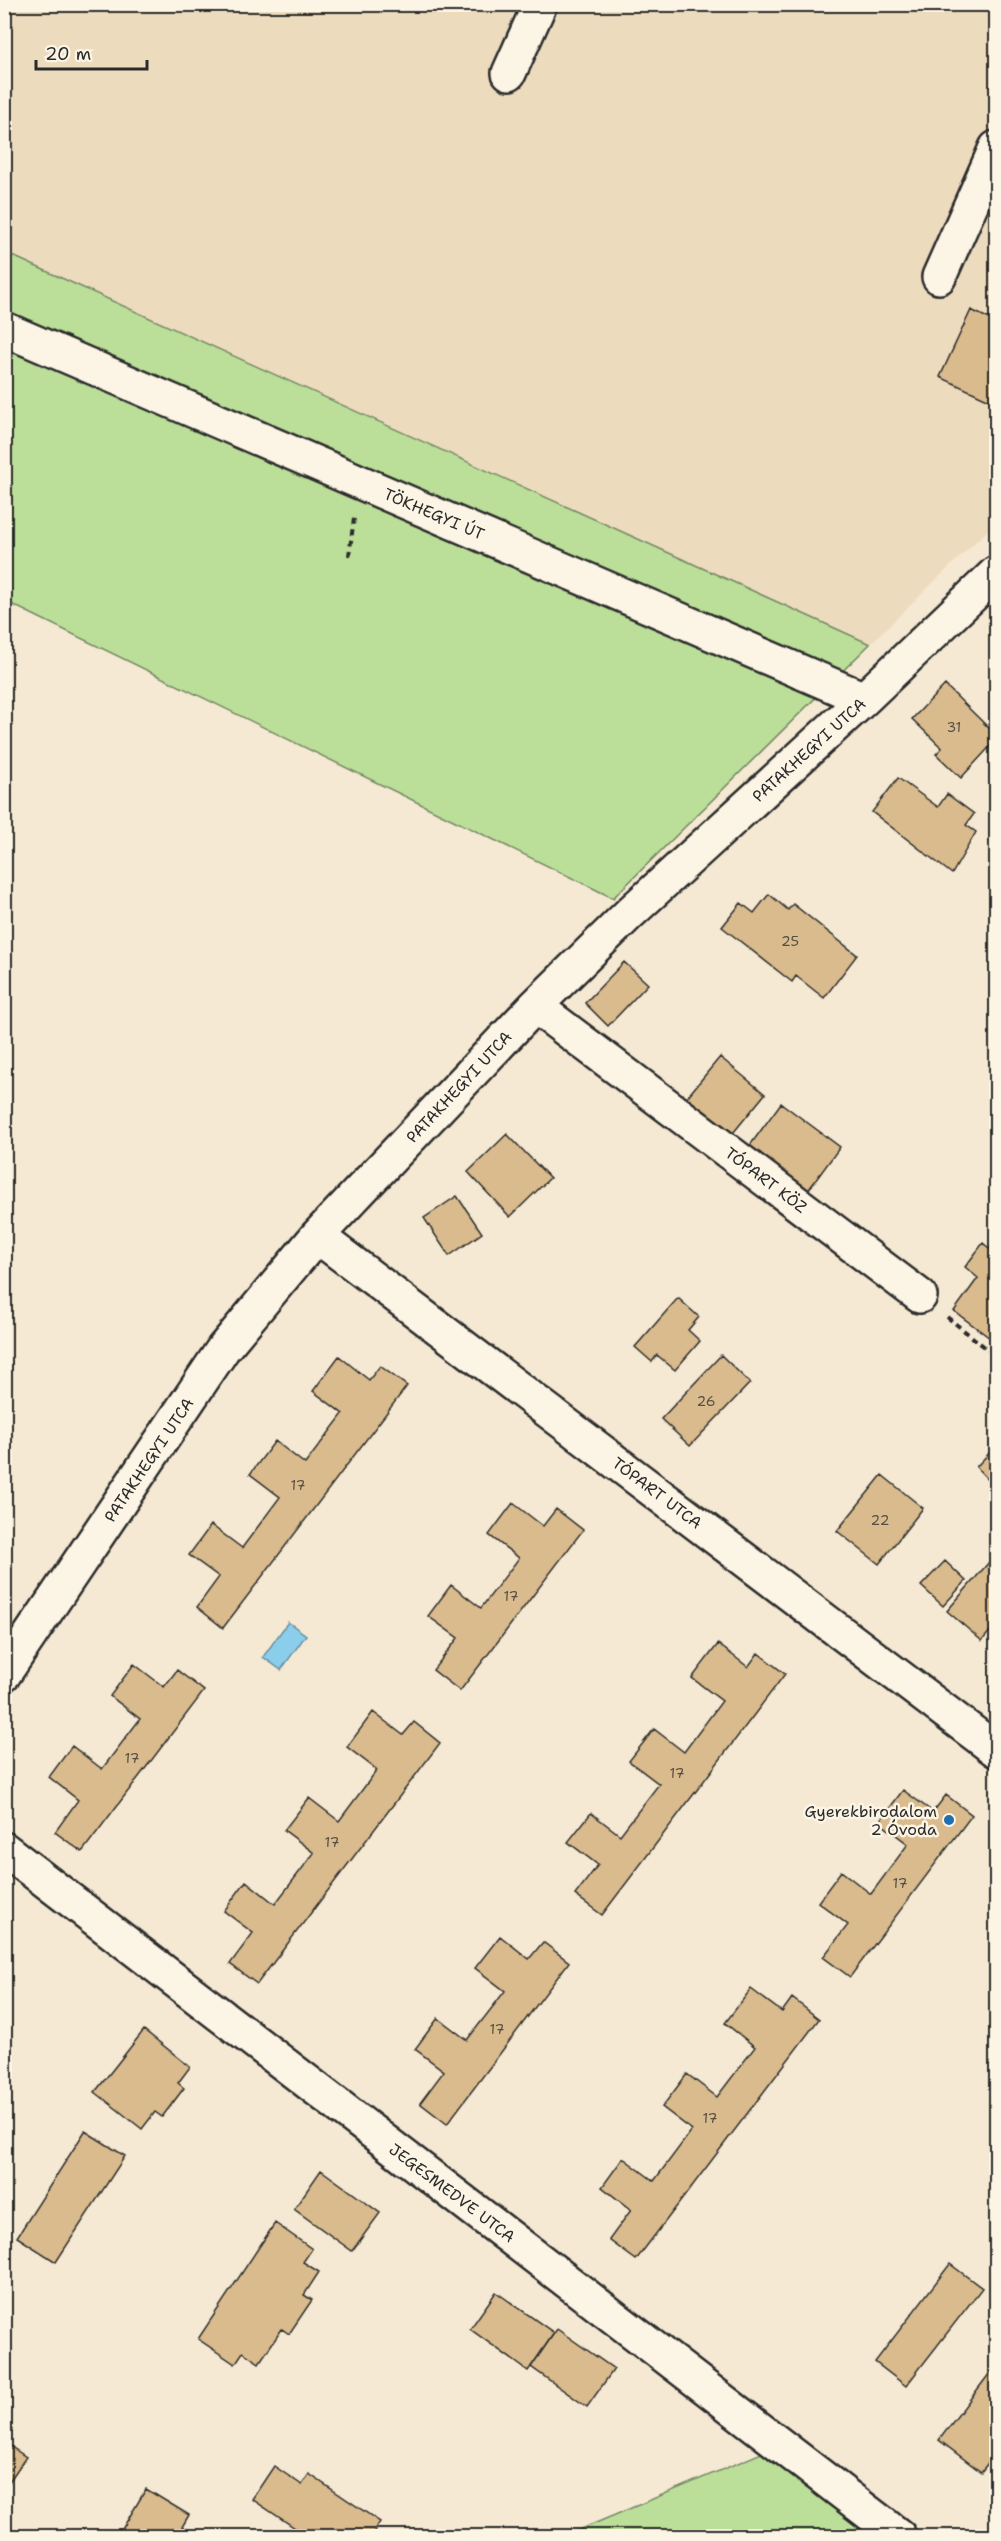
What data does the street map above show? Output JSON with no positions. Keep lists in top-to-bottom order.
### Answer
{
  "streets": {
    "street": [
      "TÖKHEGYI ÚT",
      "PATAKHEGYI UTCA",
      "TÓPART KÖZ",
      "TÓPART UTCA",
      "JEGESMEDVE UTCA"
    ]
  },
  "crossings": [
    ["TÖKHEGYI ÚT", "PATAKHEGYI UTCA"],
    ["PATAKHEGYI UTCA", "TÓPART KÖZ"],
    ["PATAKHEGYI UTCA", "TÓPART UTCA"]
  ],
  "places": ["Gyerekbirodalom 2 Óvoda"],
  "house_numbers": [
    "31",
    "25",
    "26",
    "17",
    "22",
    "17",
    "17",
    "17",
    "17",
    "17",
    "17",
    "17"
  ],
  "scale_bar": "20 m"
}
